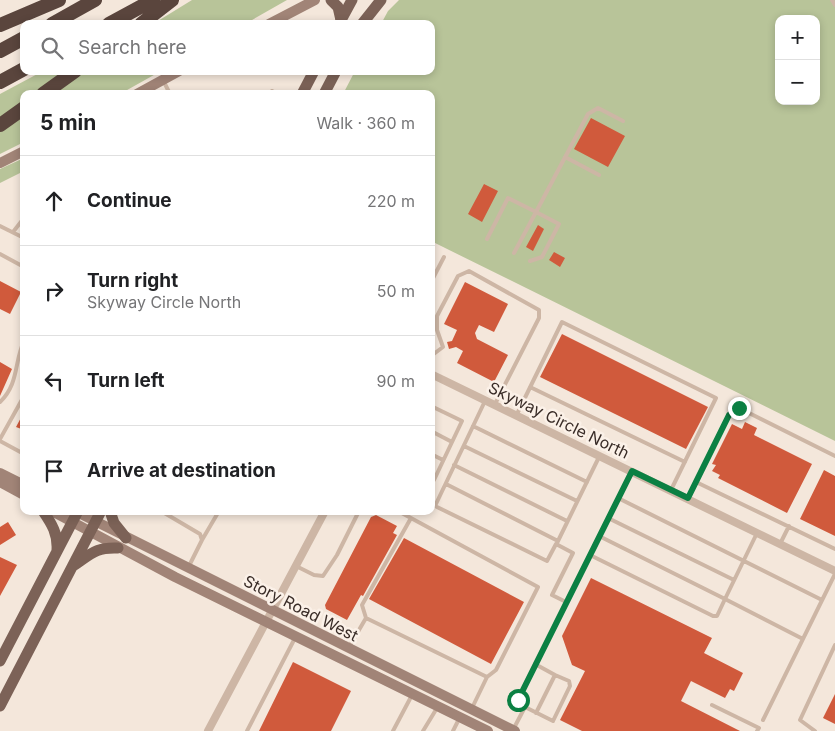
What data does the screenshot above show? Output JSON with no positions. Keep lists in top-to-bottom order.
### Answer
{
  "streets": {
    "street": ["Skyway Circle North", "Story Road West"]
  },
  "page": {
    "map_buttons": ["+", "−"],
    "search": "Search here",
    "heading": ["5 min", "Walk · 360 m"],
    "list": [
      ["Continue", "220 m"],
      ["Turn right", "Skyway Circle North", "50 m"],
      ["Turn left", "90 m"],
      "Arrive at destination"
    ]
  }
}
